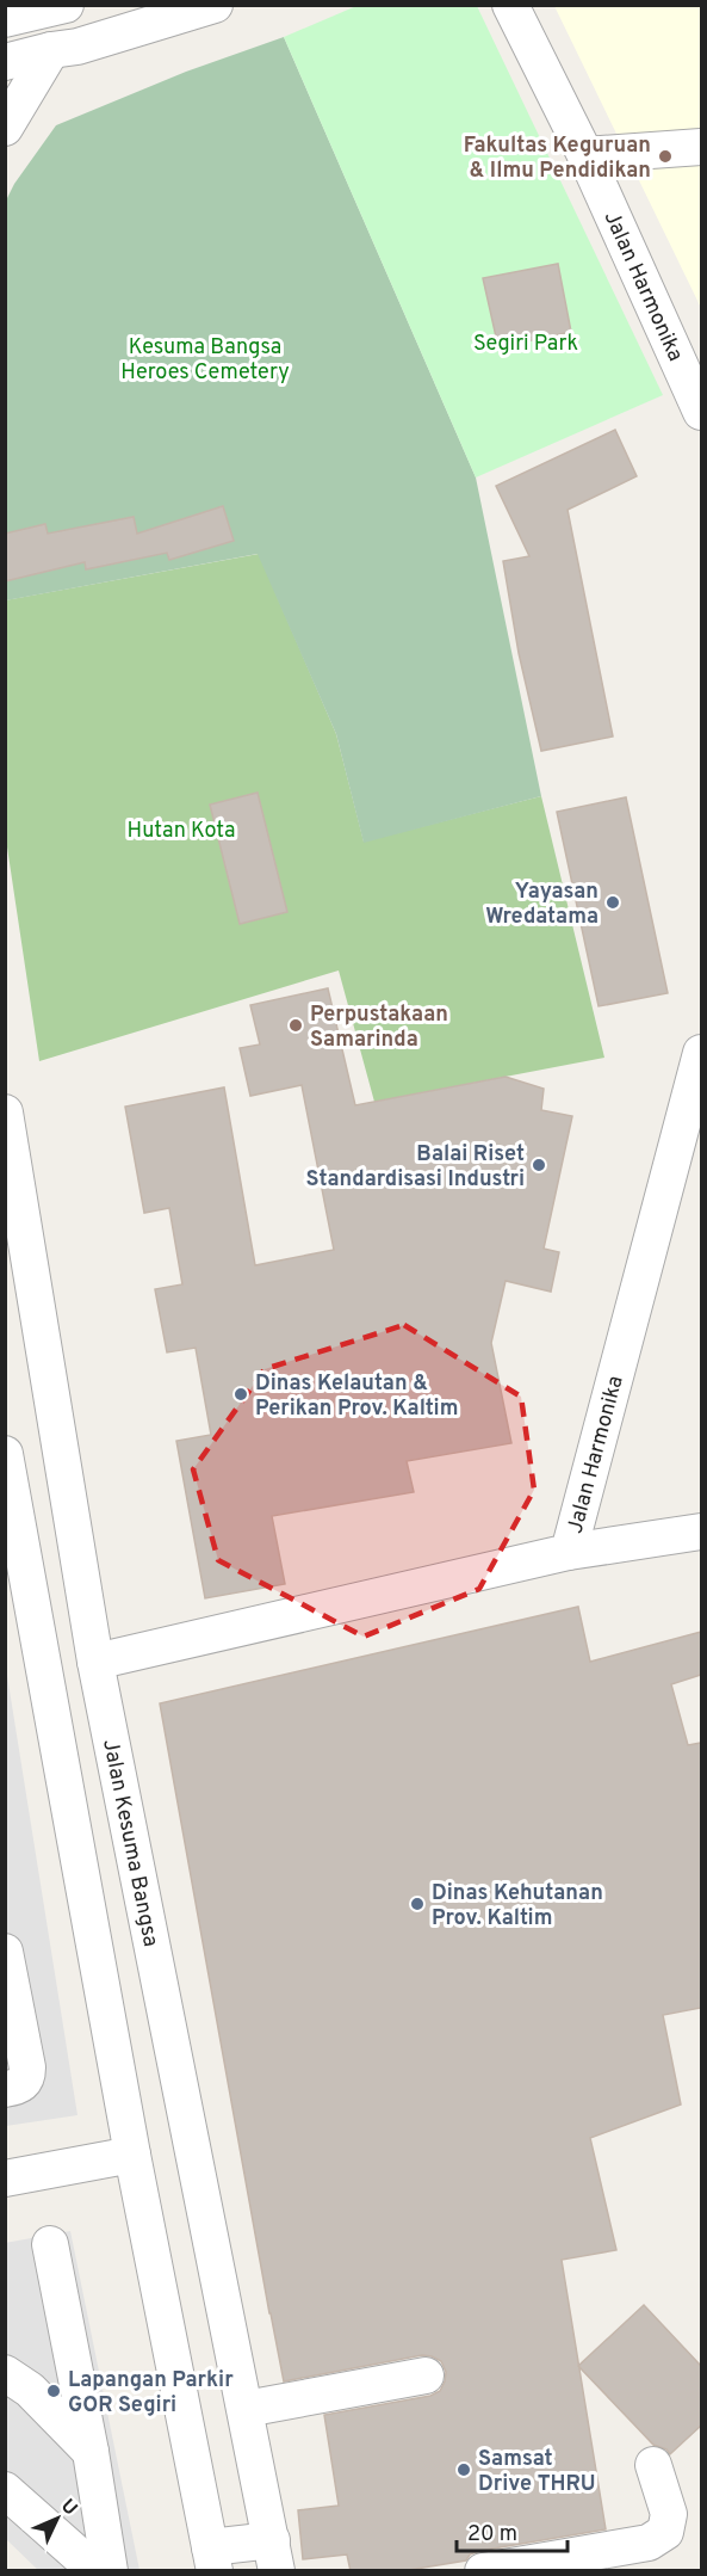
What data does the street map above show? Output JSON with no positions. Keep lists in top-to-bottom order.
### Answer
{
  "streets": {
    "street": ["Jalan Harmonika", "Jalan Kesuma Bangsa"]
  },
  "crossings": [
    ["Jalan Harmonika", "Jalan Kesuma Bangsa"]
  ],
  "parks": ["Segiri Park", "Kesuma Bangsa Heroes Cemetery", "Hutan Kota"],
  "places": [
    "Fakultas Keguruan & Ilmu Pendidikan",
    "Yayasan Wredatama",
    "Perpustakaan Samarinda",
    "Balai Riset Standardisasi Industri",
    "Dinas Kelautan & Perikan Prov. Kaltim",
    "Dinas Kehutanan Prov. Kaltim",
    "Lapangan Parkir GOR Segiri",
    "Samsat Drive THRU"
  ],
  "scale_bar": "20 m",
  "north": "top right"
}
